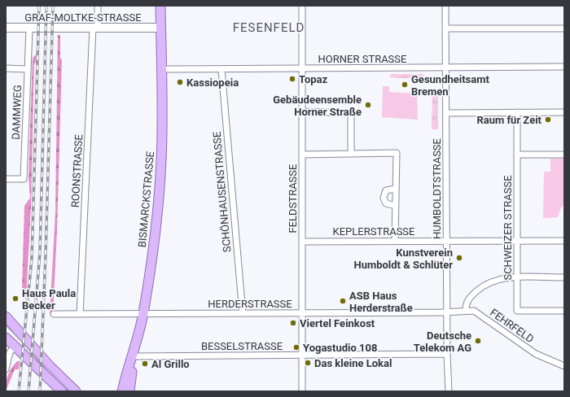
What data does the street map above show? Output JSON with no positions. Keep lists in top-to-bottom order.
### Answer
{
  "streets": {
    "main road": ["GRAF-MOLTKE-STRASSE", "BISMARCKSTRASSE"],
    "street": [
      "HORNER STRASSE",
      "DAMMWEG",
      "ROONSTRASSE",
      "HUMBOLDTSTRASSE",
      "SCHÖNHAUSENSTRASSE",
      "FELDSTRASSE",
      "SCHWEIZER STRASSE",
      "KEPLERSTRASSE",
      "HERDERSTRASSE",
      "FEHRFELD",
      "BESSELSTRASSE"
    ]
  },
  "crossings": [
    ["GRAF-MOLTKE-STRASSE", "DAMMWEG"],
    ["GRAF-MOLTKE-STRASSE", "ROONSTRASSE"],
    ["GRAF-MOLTKE-STRASSE", "BISMARCKSTRASSE"],
    ["HORNER STRASSE", "HUMBOLDTSTRASSE"],
    ["HORNER STRASSE", "SCHÖNHAUSENSTRASSE"],
    ["HORNER STRASSE", "FELDSTRASSE"],
    ["HORNER STRASSE", "BISMARCKSTRASSE"],
    ["ROONSTRASSE", "HERDERSTRASSE"],
    ["HUMBOLDTSTRASSE", "KEPLERSTRASSE"],
    ["HUMBOLDTSTRASSE", "HERDERSTRASSE"],
    ["HUMBOLDTSTRASSE", "FEHRFELD"],
    ["HUMBOLDTSTRASSE", "BESSELSTRASSE"],
    ["SCHÖNHAUSENSTRASSE", "HERDERSTRASSE"],
    ["FELDSTRASSE", "KEPLERSTRASSE"],
    ["FELDSTRASSE", "HERDERSTRASSE"],
    ["FELDSTRASSE", "BESSELSTRASSE"],
    ["BISMARCKSTRASSE", "HERDERSTRASSE"],
    ["BISMARCKSTRASSE", "BESSELSTRASSE"],
    ["SCHWEIZER STRASSE", "KEPLERSTRASSE"],
    ["HERDERSTRASSE", "FEHRFELD"]
  ],
  "districts": ["FESENFELD"],
  "places": [
    "Topaz",
    "Kassiopeia",
    "Gesundheitsamt Bremen",
    "Gebäudeensemble Horner Straße",
    "Raum für Zeit",
    "Kunstverein Humboldt & Schlüter",
    "Haus Paula Becker",
    "ASB Haus Herderstraße",
    "Viertel Feinkost",
    "Deutsche Telekom AG",
    "Yogastudio 108",
    "Das kleine Lokal",
    "Al Grillo"
  ]
}
